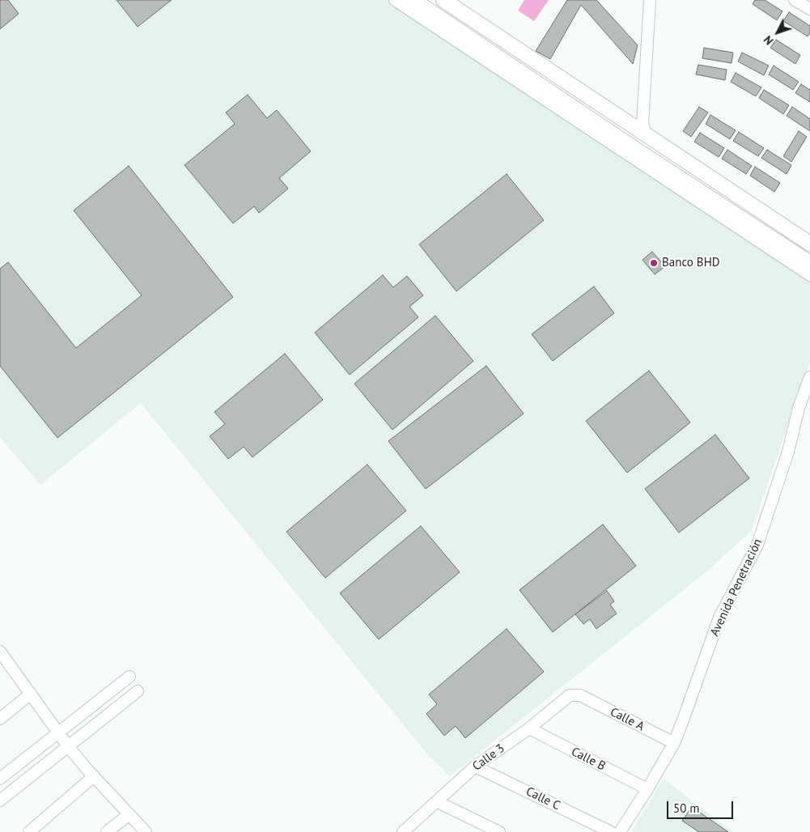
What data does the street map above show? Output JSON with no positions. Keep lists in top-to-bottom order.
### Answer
{
  "streets": {
    "street": [
      "Avenida Penetración",
      "Calle A",
      "Calle 3",
      "Calle B",
      "Calle C"
    ]
  },
  "crossings": [
    ["Avenida Penetración", "Calle A"],
    ["Avenida Penetración", "Calle B"],
    ["Calle A", "Calle 3"],
    ["Calle 3", "Calle B"],
    ["Calle 3", "Calle C"]
  ],
  "places": ["Banco BHD"],
  "scale_bar": "50 m",
  "north": "bottom left"
}
